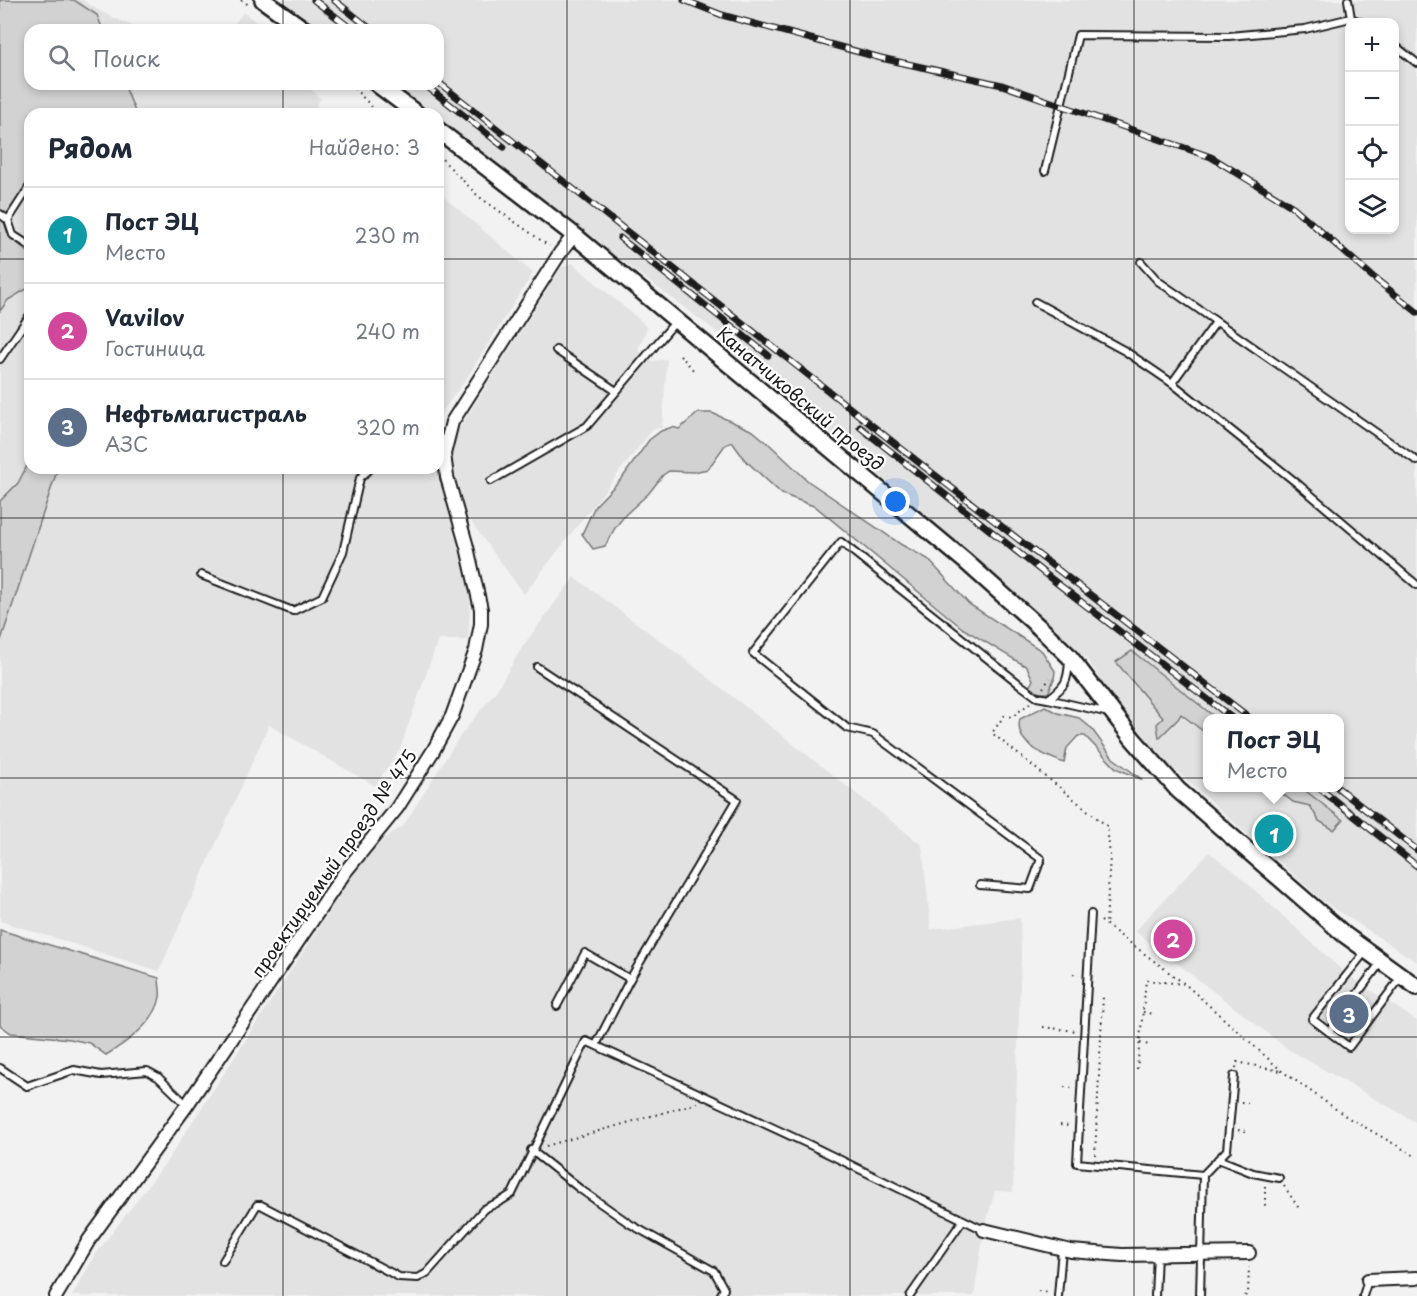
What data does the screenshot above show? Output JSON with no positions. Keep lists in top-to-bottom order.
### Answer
{
  "streets": {
    "street": ["Канатчиковский проезд", "проектируемый проезд № 475"]
  },
  "crossings": [
    ["Канатчиковский проезд", "проектируемый проезд № 475"]
  ],
  "page": {
    "map_buttons": ["+", "−"],
    "search": "Поиск",
    "heading": ["Рядом", "Найдено: 3"],
    "list": [
      {
        "mark": "1",
        "name": "Пост ЭЦ",
        "note": "Место",
        "value": "230 m"
      },
      {
        "mark": "2",
        "name": "Vavilov",
        "note": "Гостиница",
        "value": "240 m"
      },
      {
        "mark": "3",
        "name": "Нефтьмагистраль",
        "note": "АЗС",
        "value": "320 m"
      }
    ],
    "popup": ["Пост ЭЦ", "Место"],
    "pins": ["1", "2", "3"]
  }
}
